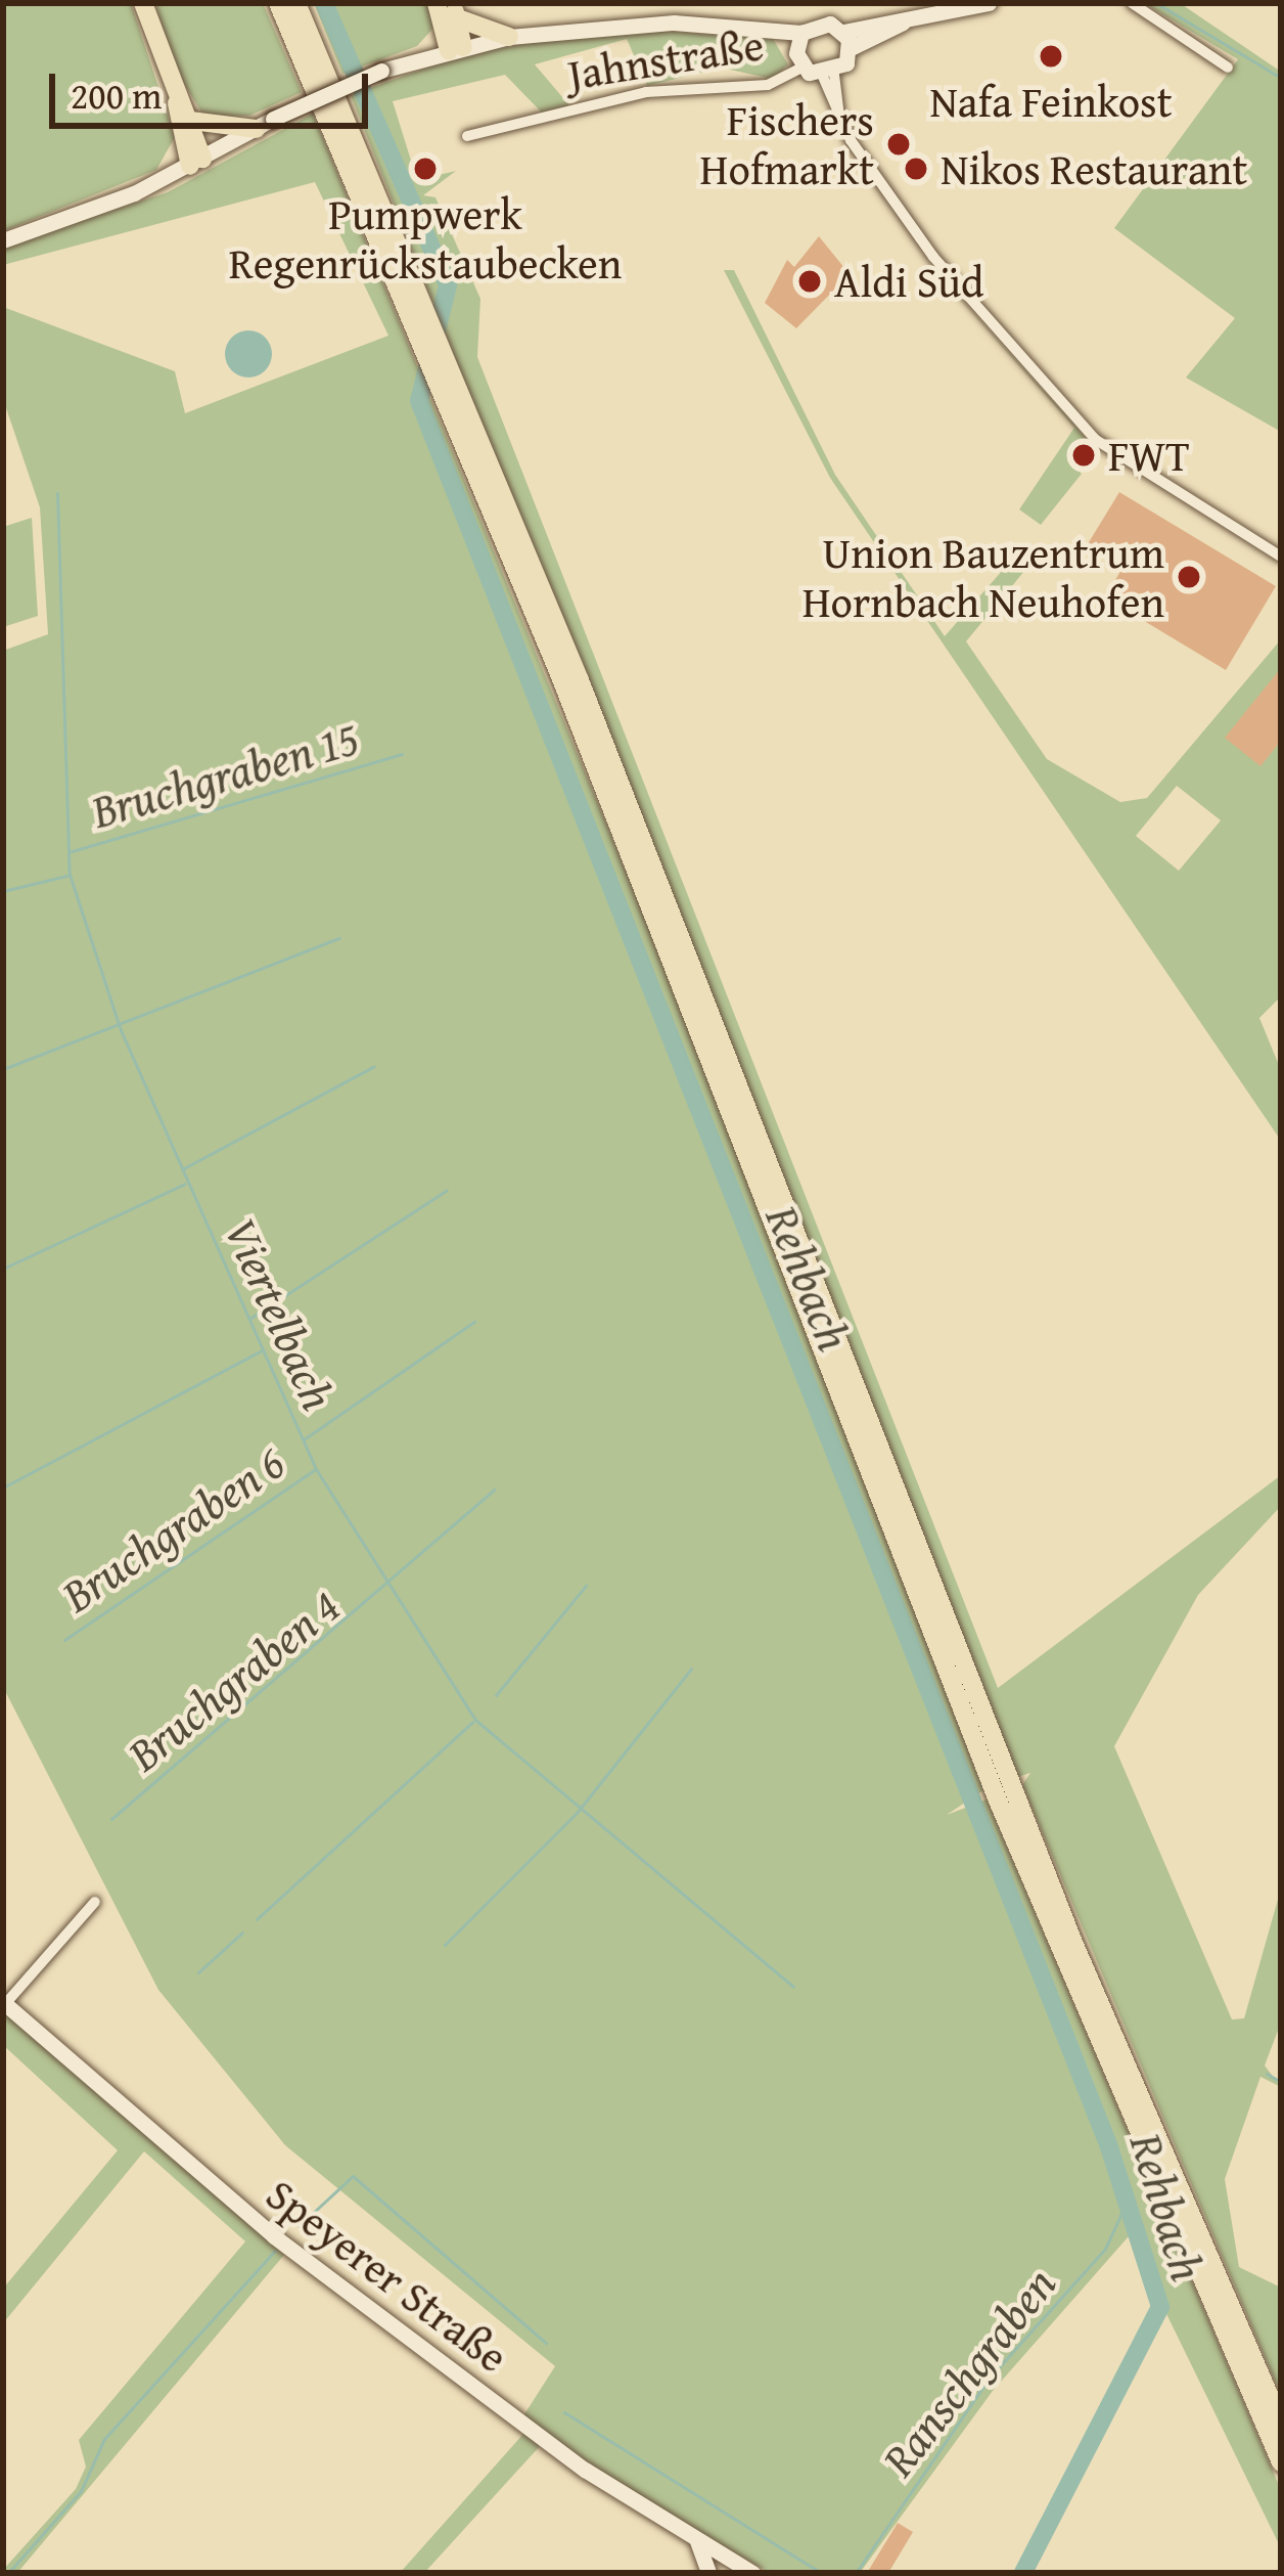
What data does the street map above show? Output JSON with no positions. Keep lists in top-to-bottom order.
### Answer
{
  "streets": {
    "street": ["Jahnstraße", "Speyerer Straße"]
  },
  "water": [
    "Bruchgraben 15",
    "Rehbach",
    "Viertelbach",
    "Bruchgraben 6",
    "Bruchgraben 4",
    "Ranschgraben"
  ],
  "places": [
    "Nafa Feinkost",
    "Fischers Hofmarkt",
    "Pumpwerk Regenrückstaubecken",
    "Nikos Restaurant",
    "Aldi Süd",
    "FWT",
    "Union Bauzentrum Hornbach Neuhofen"
  ],
  "scale_bar": "200 m"
}
